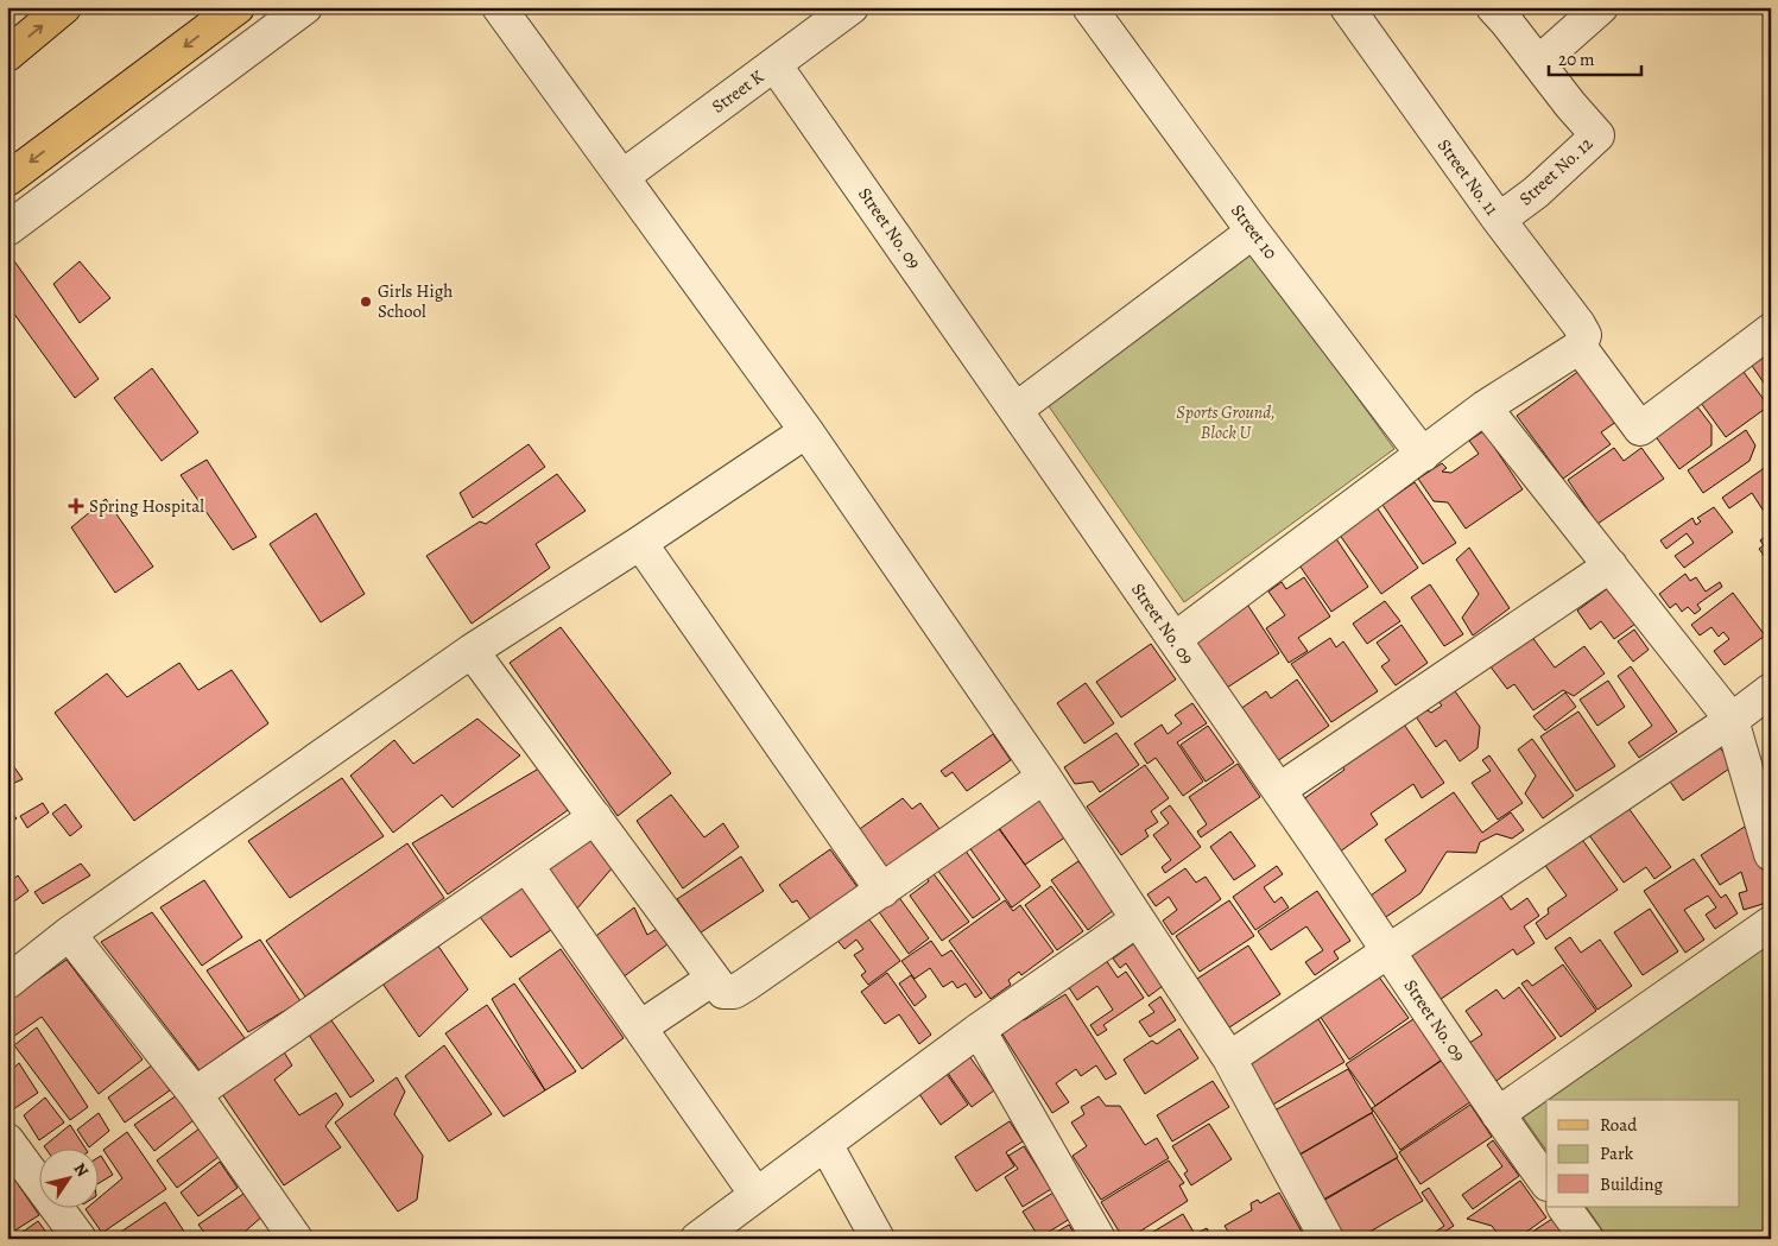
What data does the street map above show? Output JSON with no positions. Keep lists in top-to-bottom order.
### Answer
{
  "streets": {
    "street": [
      "Street K",
      "Street No. 12",
      "Street No. 11",
      "Street No. 09",
      "Street 10"
    ]
  },
  "crossings": [
    ["Street K", "Street No. 09"],
    ["Street No. 12", "Street No. 11"]
  ],
  "parks": ["Sports Ground, Block U"],
  "places": {
    "other": ["Girls High School"],
    "health": ["Spring Hospital"]
  },
  "legend": ["Road", "Park", "Building"],
  "scale_bar": "20 m",
  "north": "top right"
}
